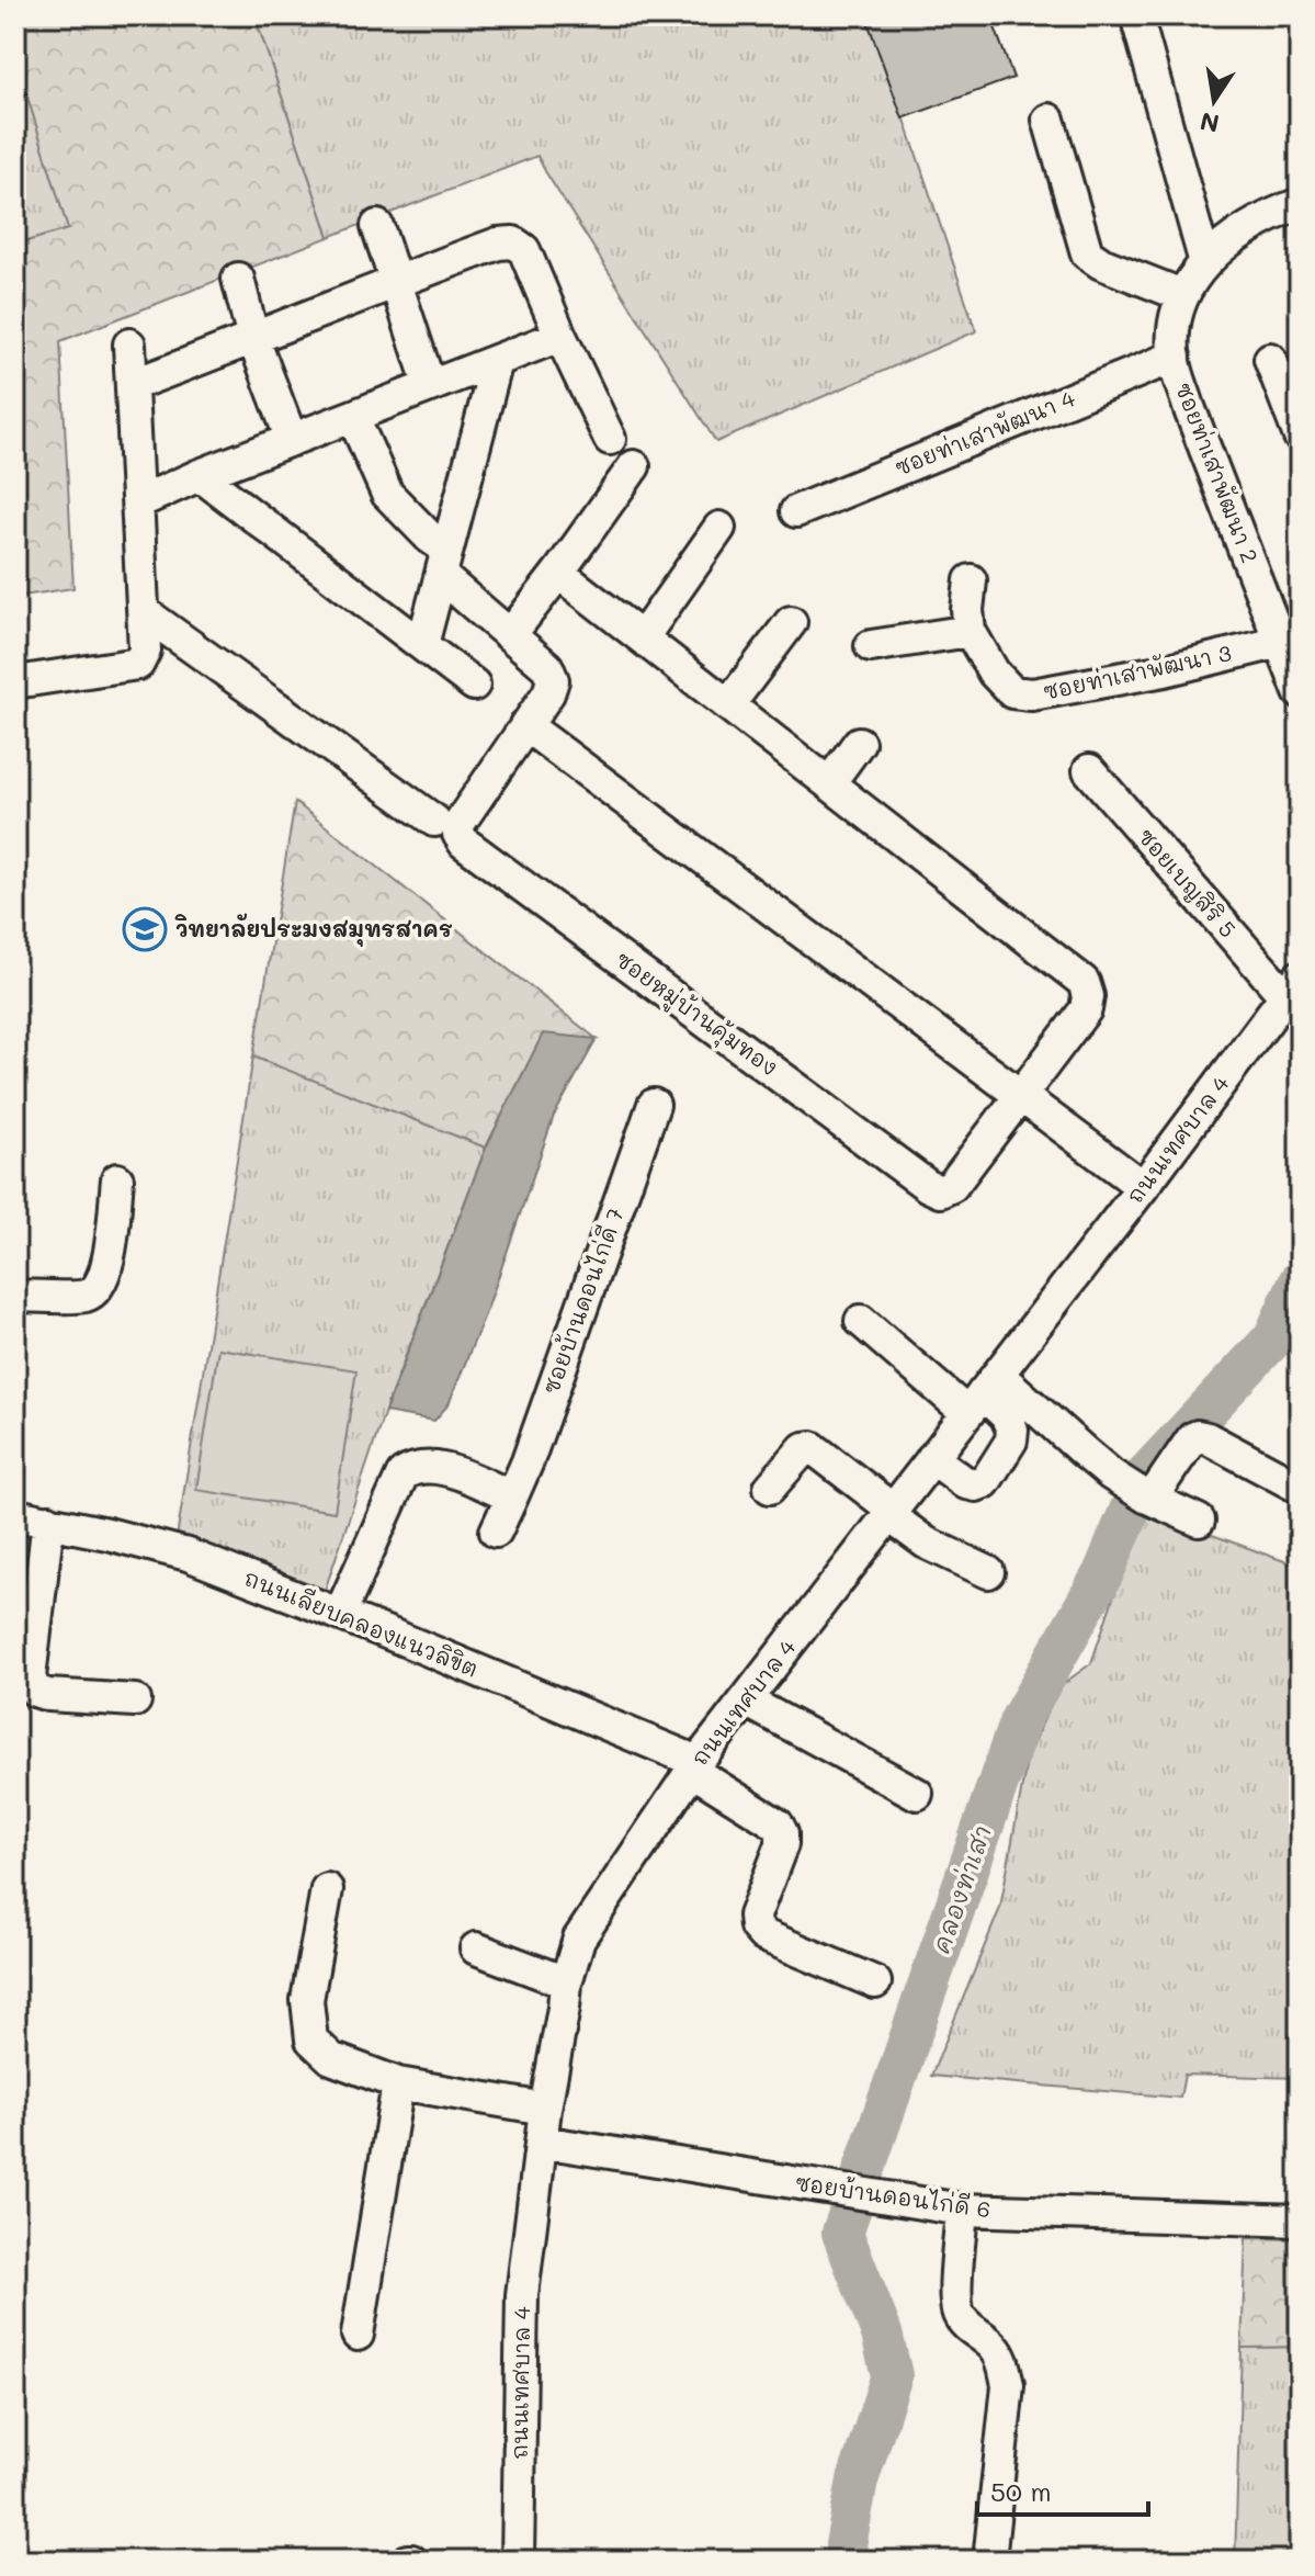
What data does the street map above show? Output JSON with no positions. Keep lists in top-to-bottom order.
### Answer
{
  "streets": {
    "street": [
      "ซอยท่าเสาพัฒนา 4",
      "ซอยท่าเสาพัฒนา 2",
      "ซอยท่าเสาพัฒนา 3",
      "ซอยเบญสิริ 5",
      "ซอยหมู่บ้านคุ้มทอง",
      "ถนนเทศบาล 4",
      "ซอยบ้านดอนไก่ดี 7",
      "ถนนเลียบคลองแนวลิขิต",
      "ซอยบ้านดอนไก่ดี 6"
    ]
  },
  "crossings": [
    ["ซอยท่าเสาพัฒนา 4", "ซอยท่าเสาพัฒนา 2"],
    ["ซอยท่าเสาพัฒนา 2", "ซอยท่าเสาพัฒนา 3"],
    ["ซอยเบญสิริ 5", "ถนนเทศบาล 4"],
    ["ถนนเทศบาล 4", "ถนนเลียบคลองแนวลิขิต"],
    ["ถนนเทศบาล 4", "ซอยบ้านดอนไก่ดี 6"]
  ],
  "water": ["คลองท่าเสา"],
  "places": {
    "school or university": ["วิทยาลัยประมงสมุทรสาคร"]
  },
  "scale_bar": "50 m",
  "north": "bottom"
}
